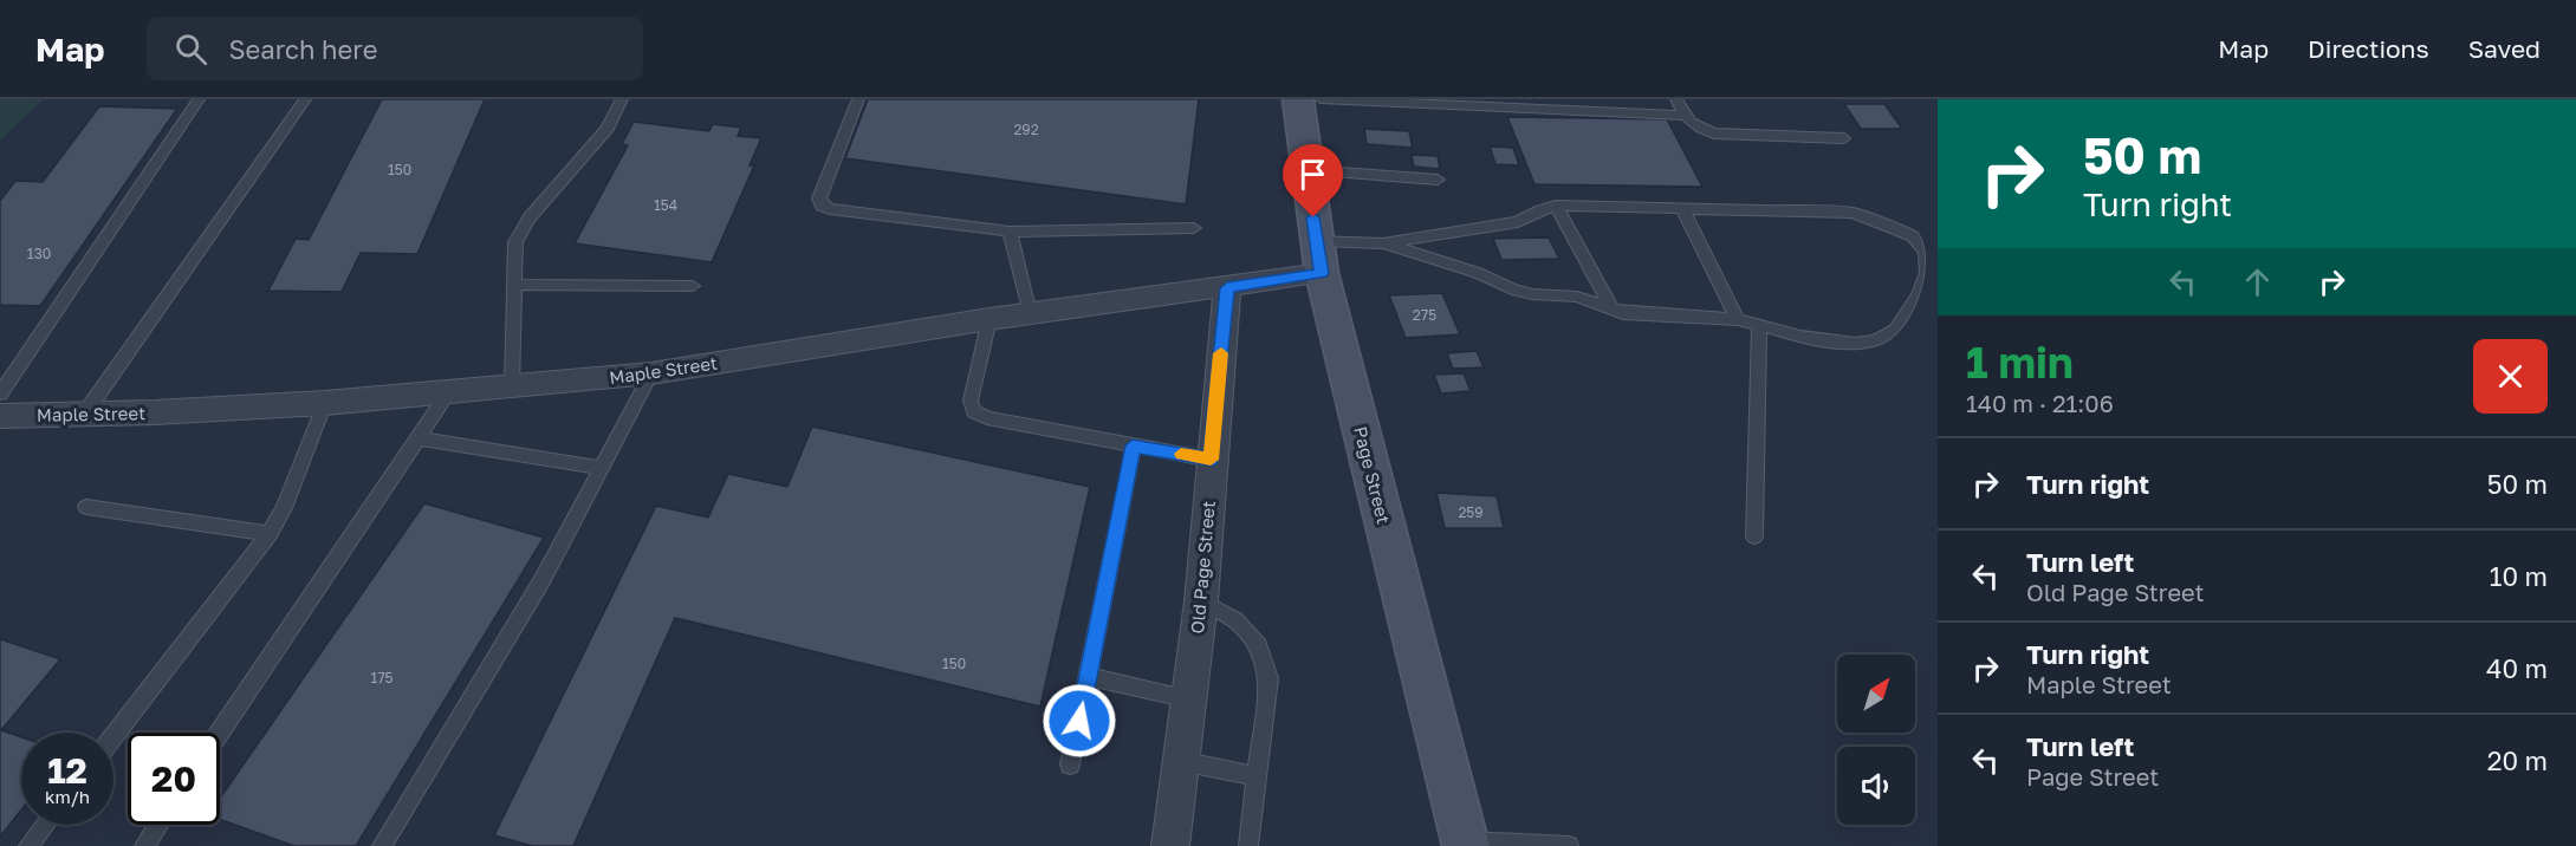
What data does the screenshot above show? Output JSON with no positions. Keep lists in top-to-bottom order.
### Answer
{
  "streets": {
    "main road": ["Page Street"],
    "street": ["Maple Street", "Old Page Street"]
  },
  "crossings": [
    ["Maple Street", "Page Street"],
    ["Maple Street", "Old Page Street"]
  ],
  "house_numbers": [
    "292",
    "150",
    "154",
    "130",
    "275",
    "259",
    "150",
    "175"
  ],
  "north": "top right",
  "page": {
    "header": "Map",
    "search": "Search here",
    "nav": ["Map", "Directions", "Saved"],
    "turn": ["50 m", "Turn right"],
    "heading": ["1 min", "140 m · 21:06"],
    "list": [
      {
        "name": "Turn right",
        "value": "50 m"
      },
      {
        "name": "Turn left",
        "note": "Old Page Street",
        "value": "10 m"
      },
      {
        "name": "Turn right",
        "note": "Maple Street",
        "value": "40 m"
      },
      {
        "name": "Turn left",
        "note": "Page Street",
        "value": "20 m"
      }
    ],
    "speed": "12 km/h",
    "limit": "20"
  }
}
